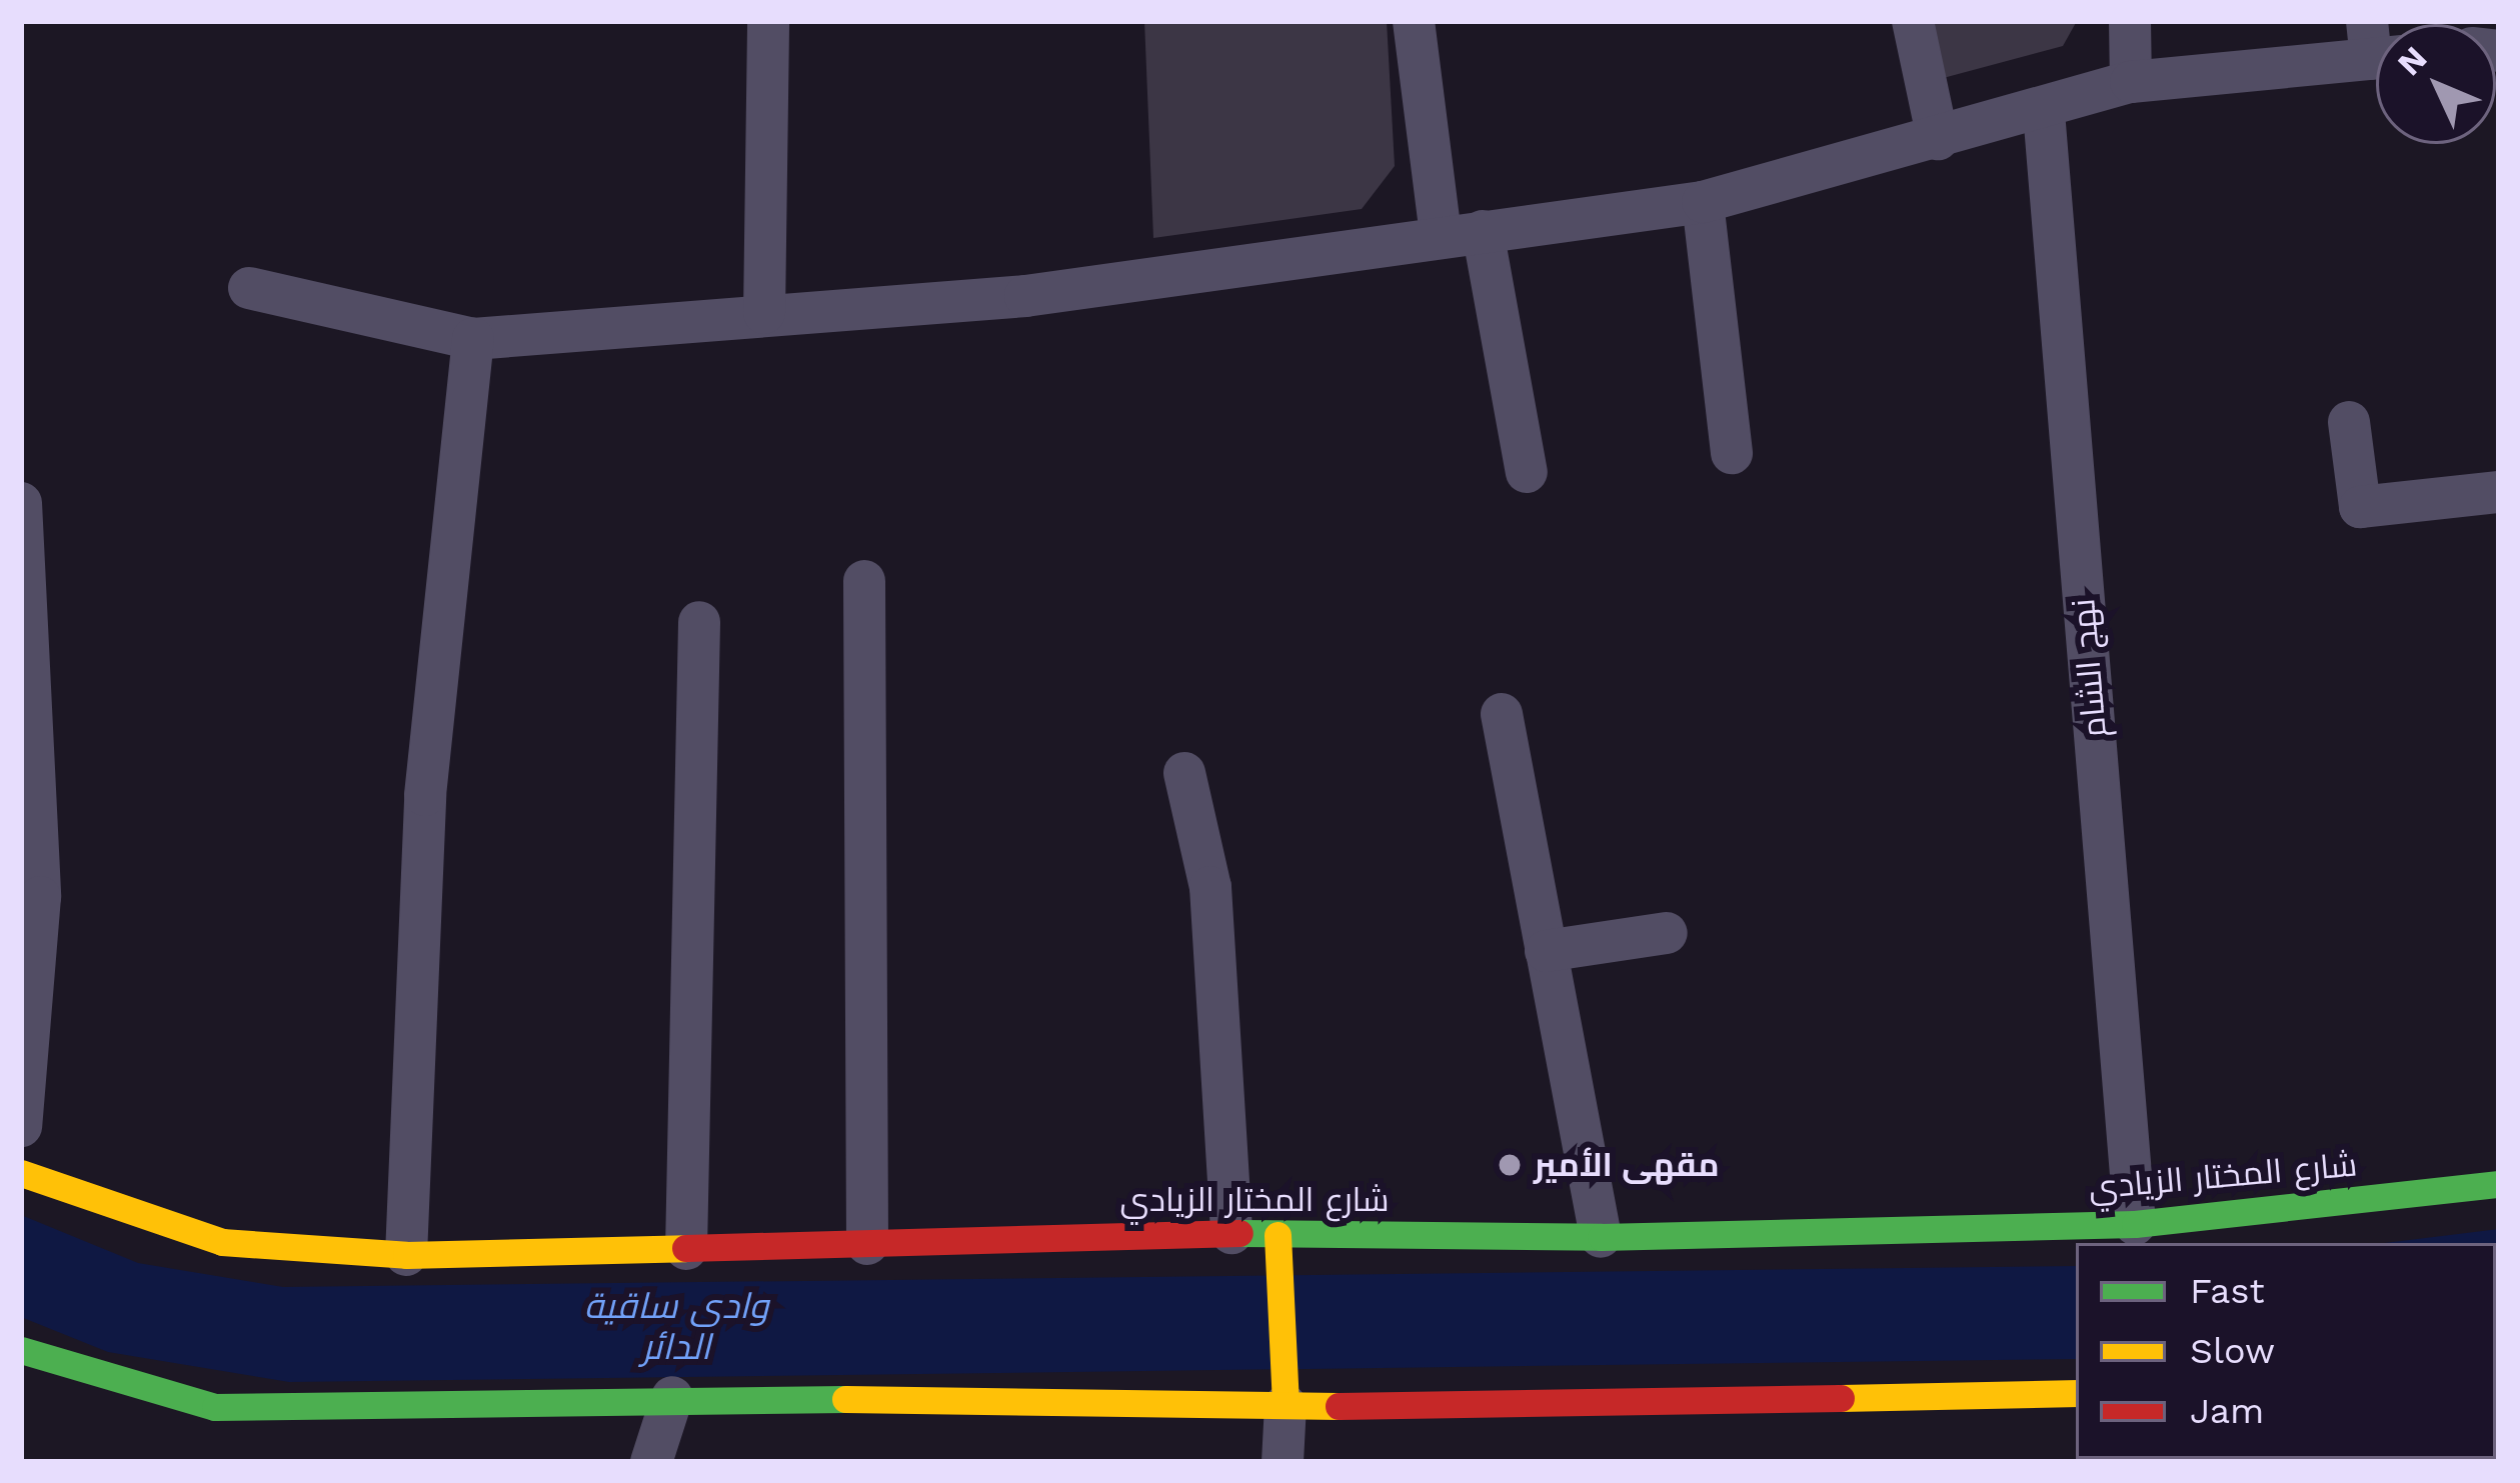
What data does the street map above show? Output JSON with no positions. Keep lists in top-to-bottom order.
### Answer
{
  "streets": {
    "main road": ["شارع المختار الزيادي"],
    "street": ["نهج الشام"]
  },
  "crossings": [
    ["نهج الشام", "شارع المختار الزيادي"]
  ],
  "water": ["وادي ساقية الدائر"],
  "places": ["مقهى الأمير"],
  "legend": ["Fast", "Slow", "Jam"],
  "north": "top left"
}
